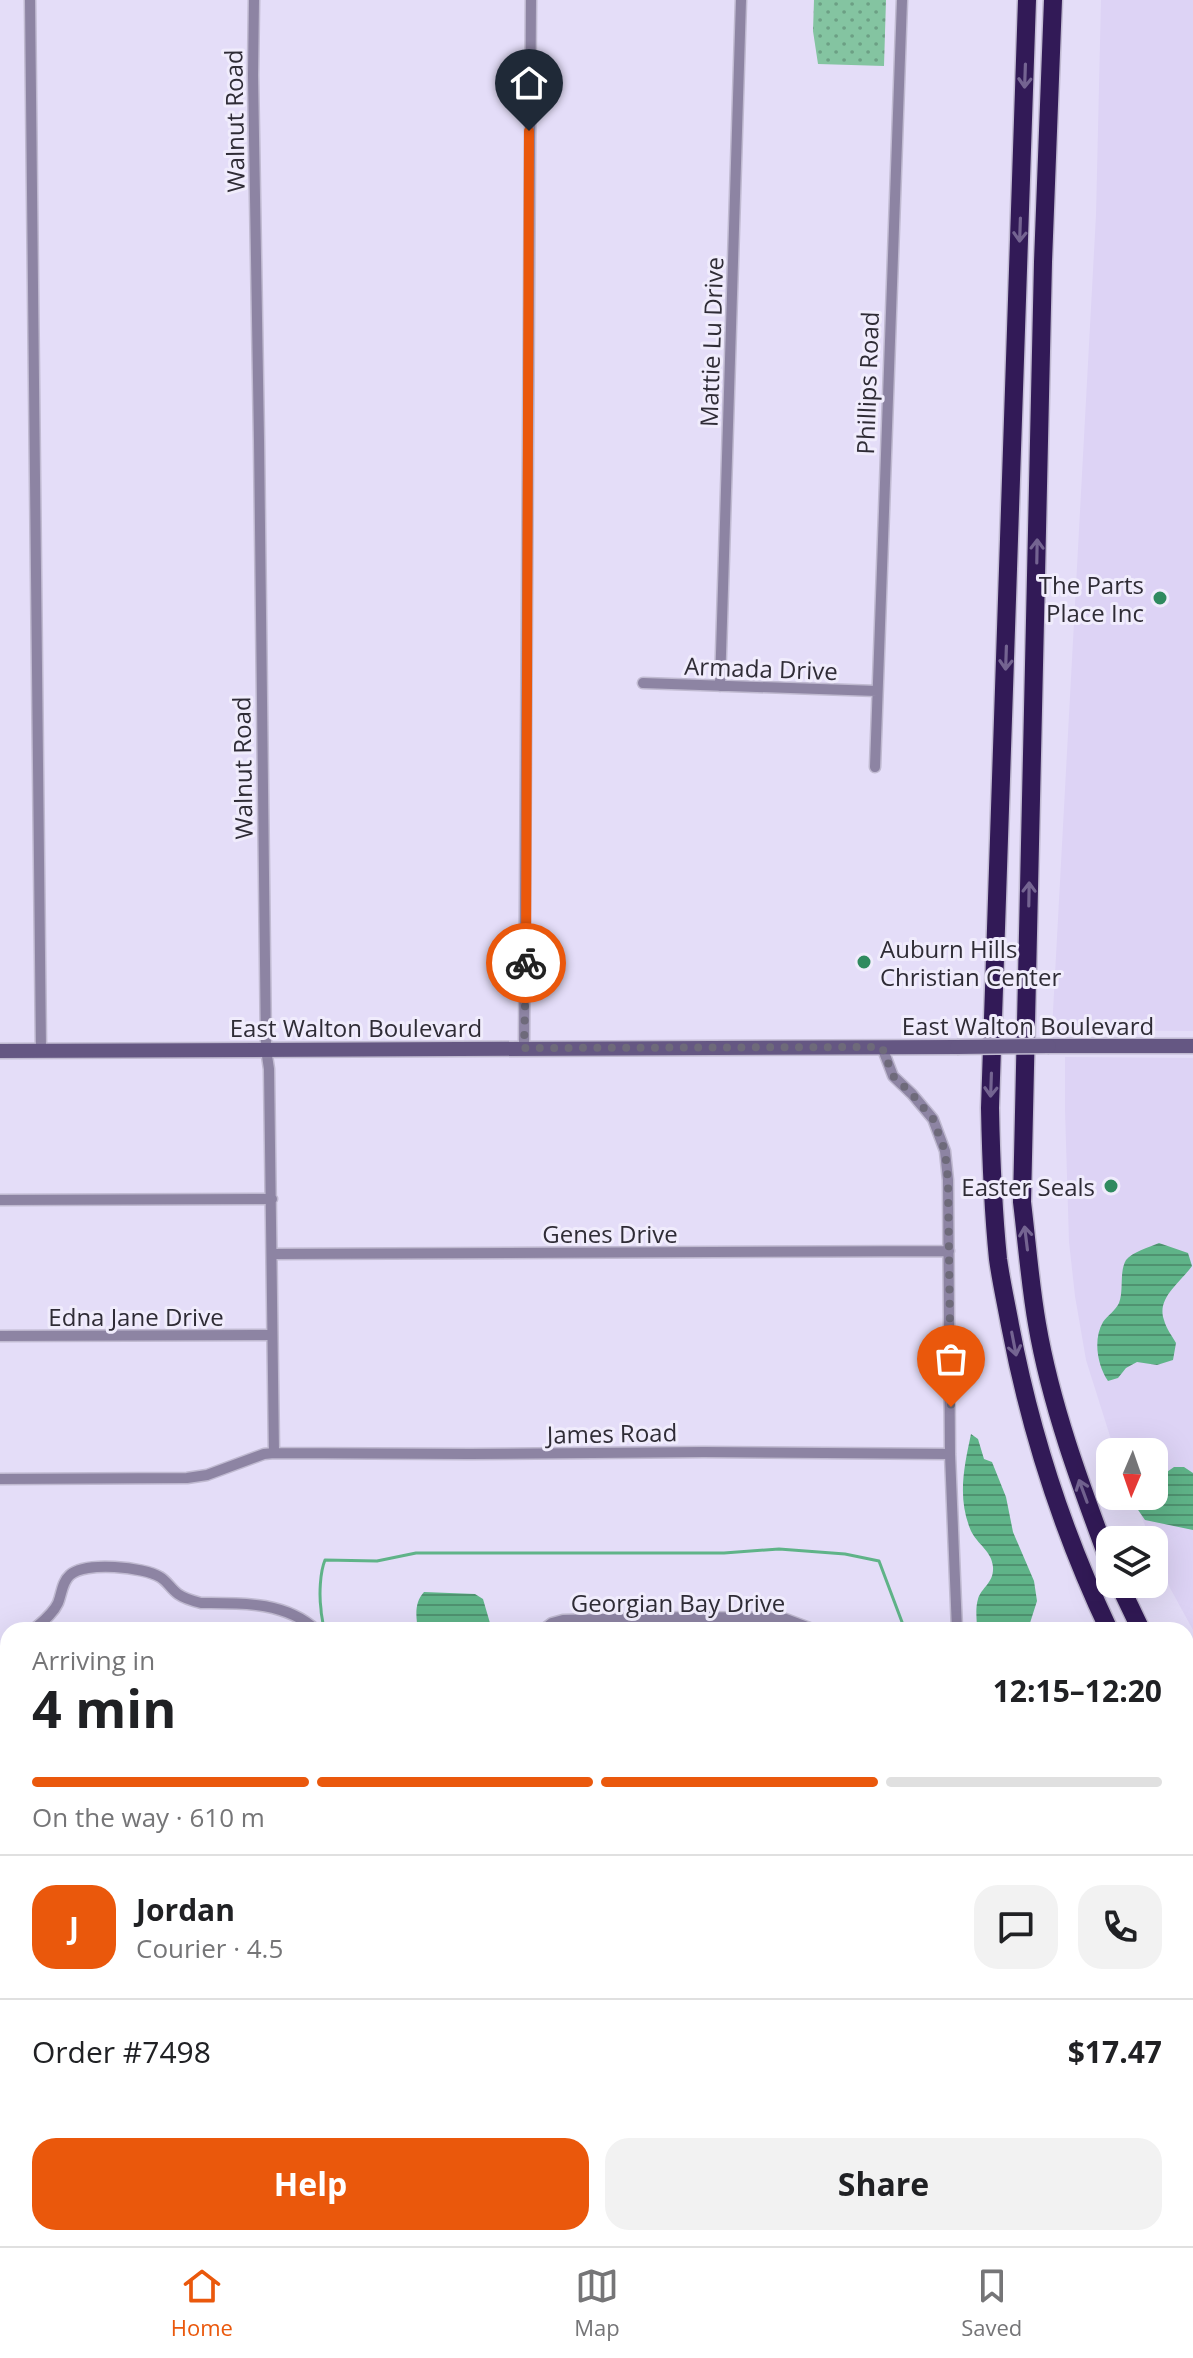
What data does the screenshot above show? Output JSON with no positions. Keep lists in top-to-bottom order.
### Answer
{
  "streets": {
    "main road": ["East Walton Boulevard"],
    "street": [
      "Walnut Road",
      "Mattie Lu Drive",
      "Phillips Road",
      "Armada Drive",
      "Genes Drive",
      "Edna Jane Drive",
      "James Road",
      "Georgian Bay Drive"
    ]
  },
  "crossings": [
    ["Walnut Road", "East Walton Boulevard"],
    ["Walnut Road", "Genes Drive"],
    ["Walnut Road", "Edna Jane Drive"],
    ["Walnut Road", "James Road"],
    ["Mattie Lu Drive", "Armada Drive"],
    ["Phillips Road", "Armada Drive"]
  ],
  "places": ["The Parts Place Inc", "Auburn Hills Christian Center", "Easter Seals"],
  "north": "bottom",
  "page": {
    "heading": ["4 min", "Arriving in", "12:15–12:20"],
    "panel": [
      "Jordan",
      "Courier · 4.5",
      "Order #7498",
      "$17.47"
    ],
    "bar": "On the way · 610 m",
    "round": "J",
    "buttons": ["Help", "Share"],
    "tabs": ["Home", "Map", "Saved"]
  }
}
